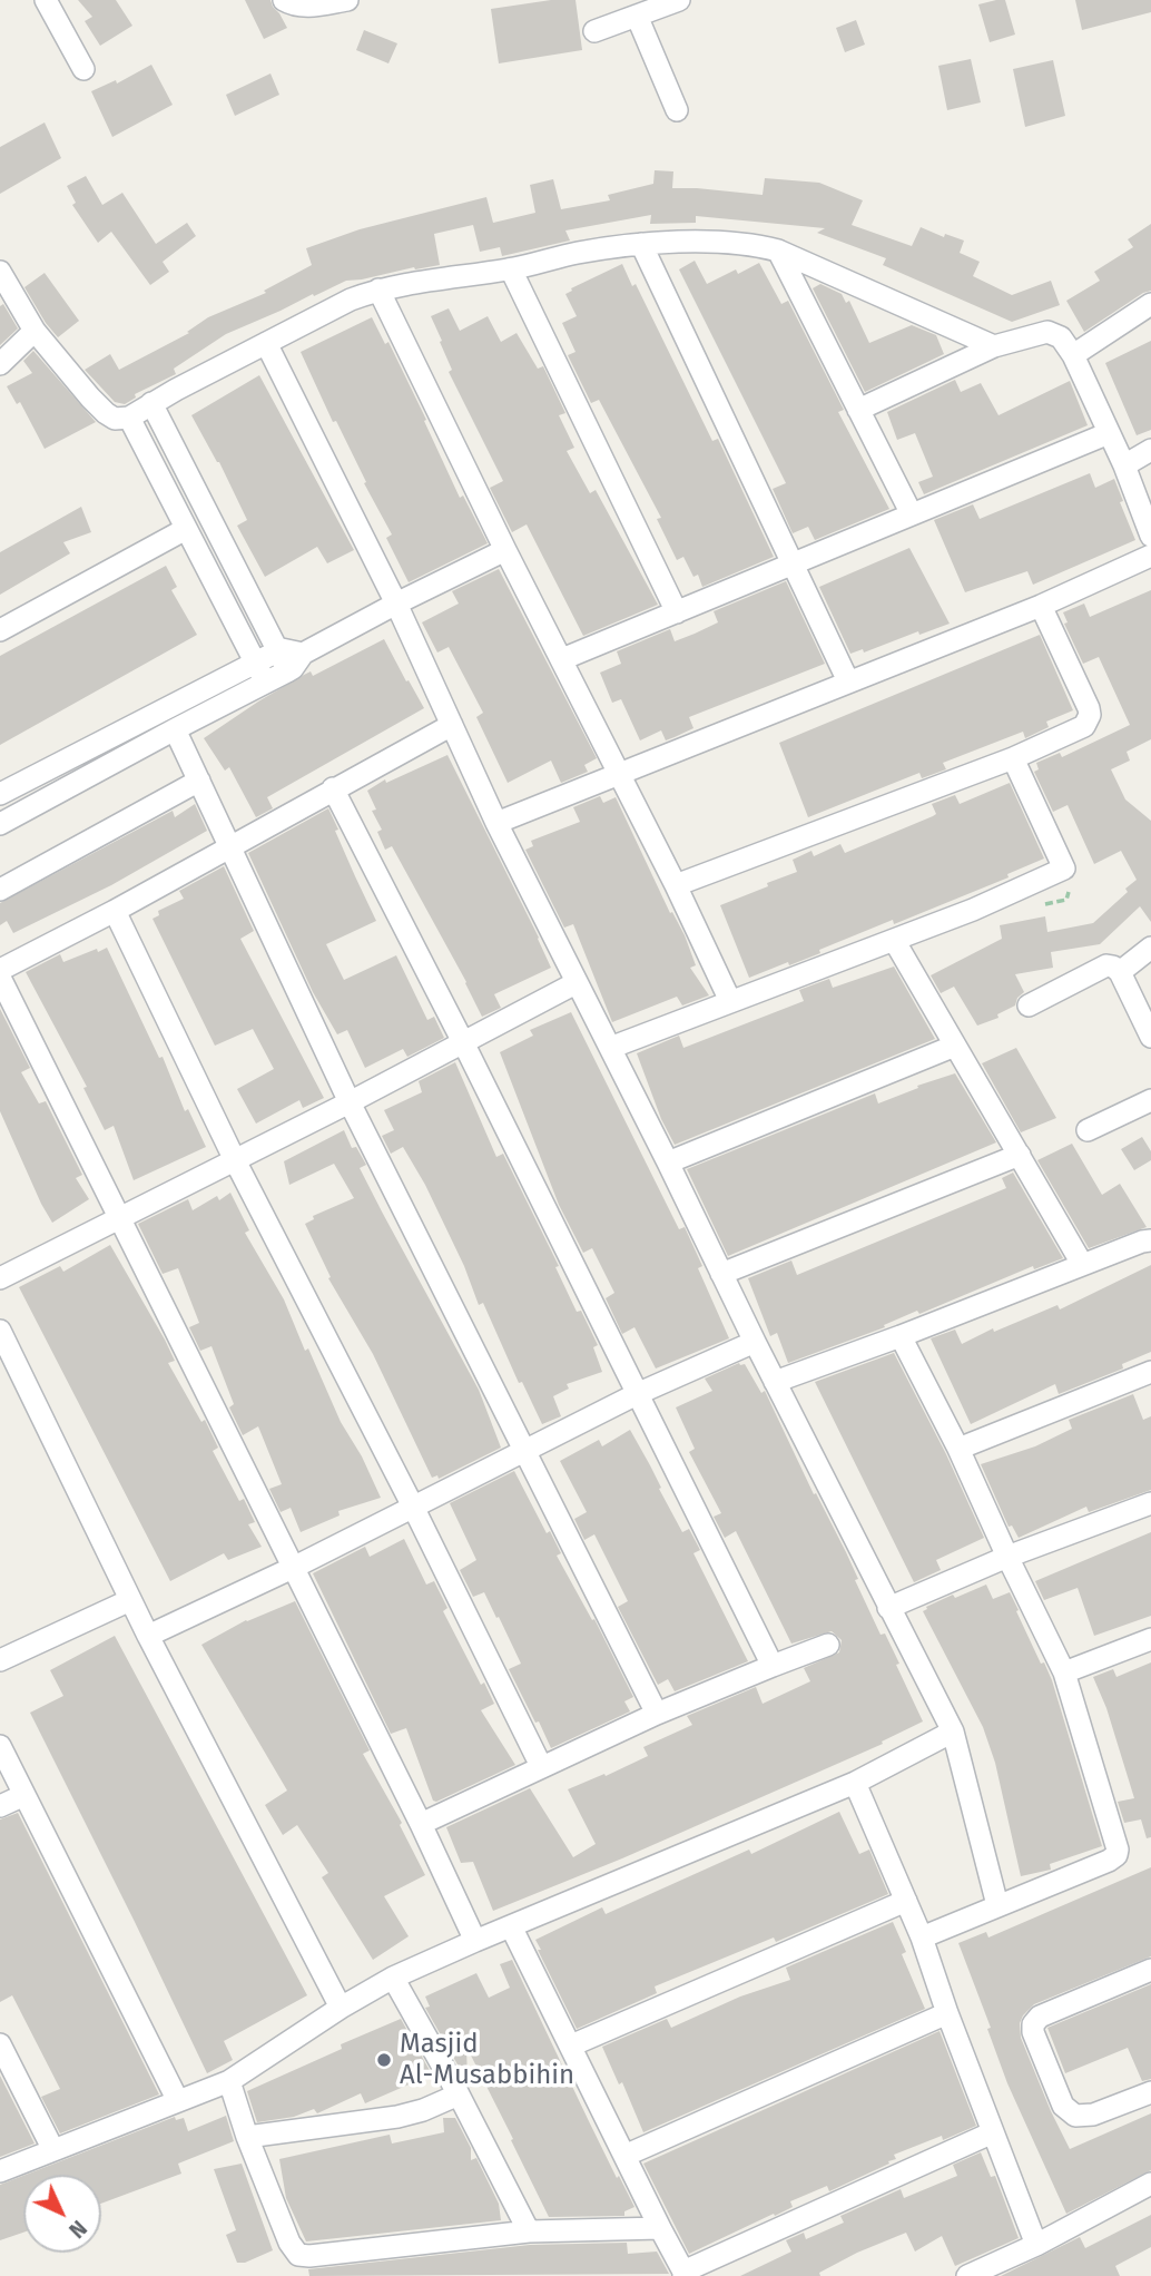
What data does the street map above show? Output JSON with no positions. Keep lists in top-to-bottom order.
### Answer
{
  "places": ["Masjid Al-Musabbihin"],
  "north": "bottom right"
}
